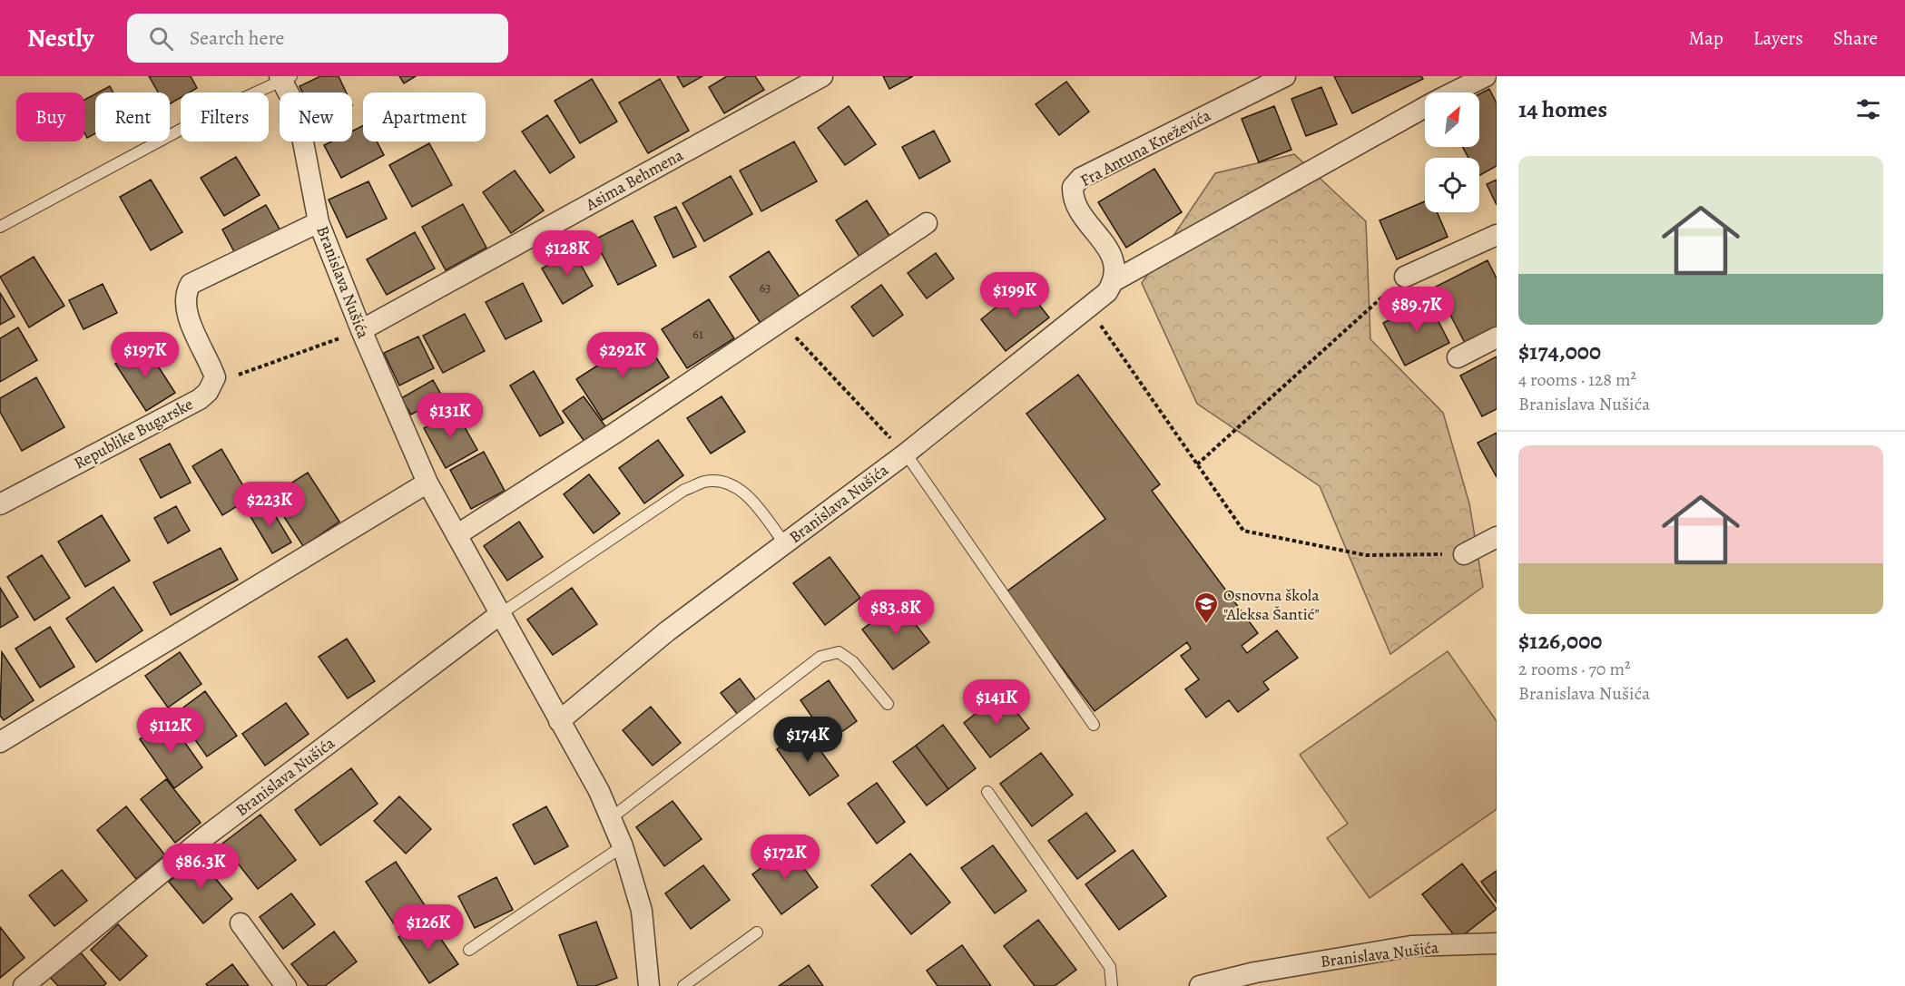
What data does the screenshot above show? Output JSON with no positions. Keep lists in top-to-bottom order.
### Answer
{
  "streets": {
    "street": [
      "Fra Antuna Kneževića",
      "Asima Behmena",
      "Branislava Nušića",
      "Republike Bugarske"
    ]
  },
  "crossings": [
    ["Fra Antuna Kneževića", "Branislava Nušića"],
    ["Asima Behmena", "Branislava Nušića"]
  ],
  "places": {
    "school or university": ["Osnovna škola \"Aleksa Šantić\""]
  },
  "house_numbers": ["63", "61"],
  "north": "top right",
  "page": {
    "header": "Nestly",
    "search": "Search here",
    "nav": ["Map", "Layers", "Share"],
    "heading": "14 homes",
    "chip": [
      "Buy",
      "Rent",
      "Filters",
      "New",
      "Apartment"
    ],
    "list": [
      {
        "name": "$174,000",
        "note": "4 rooms · 128 m² · Branislava Nušića"
      },
      {
        "name": "$126,000",
        "note": "2 rooms · 70 m² · Branislava Nušića"
      }
    ],
    "price": [
      "$128K",
      "$199K",
      "$89.7K",
      "$197K",
      "$292K",
      "$131K",
      "$223K",
      "$83.8K",
      "$141K",
      "$112K",
      "$174K",
      "$172K",
      "$86.3K",
      "$126K"
    ]
  }
}
